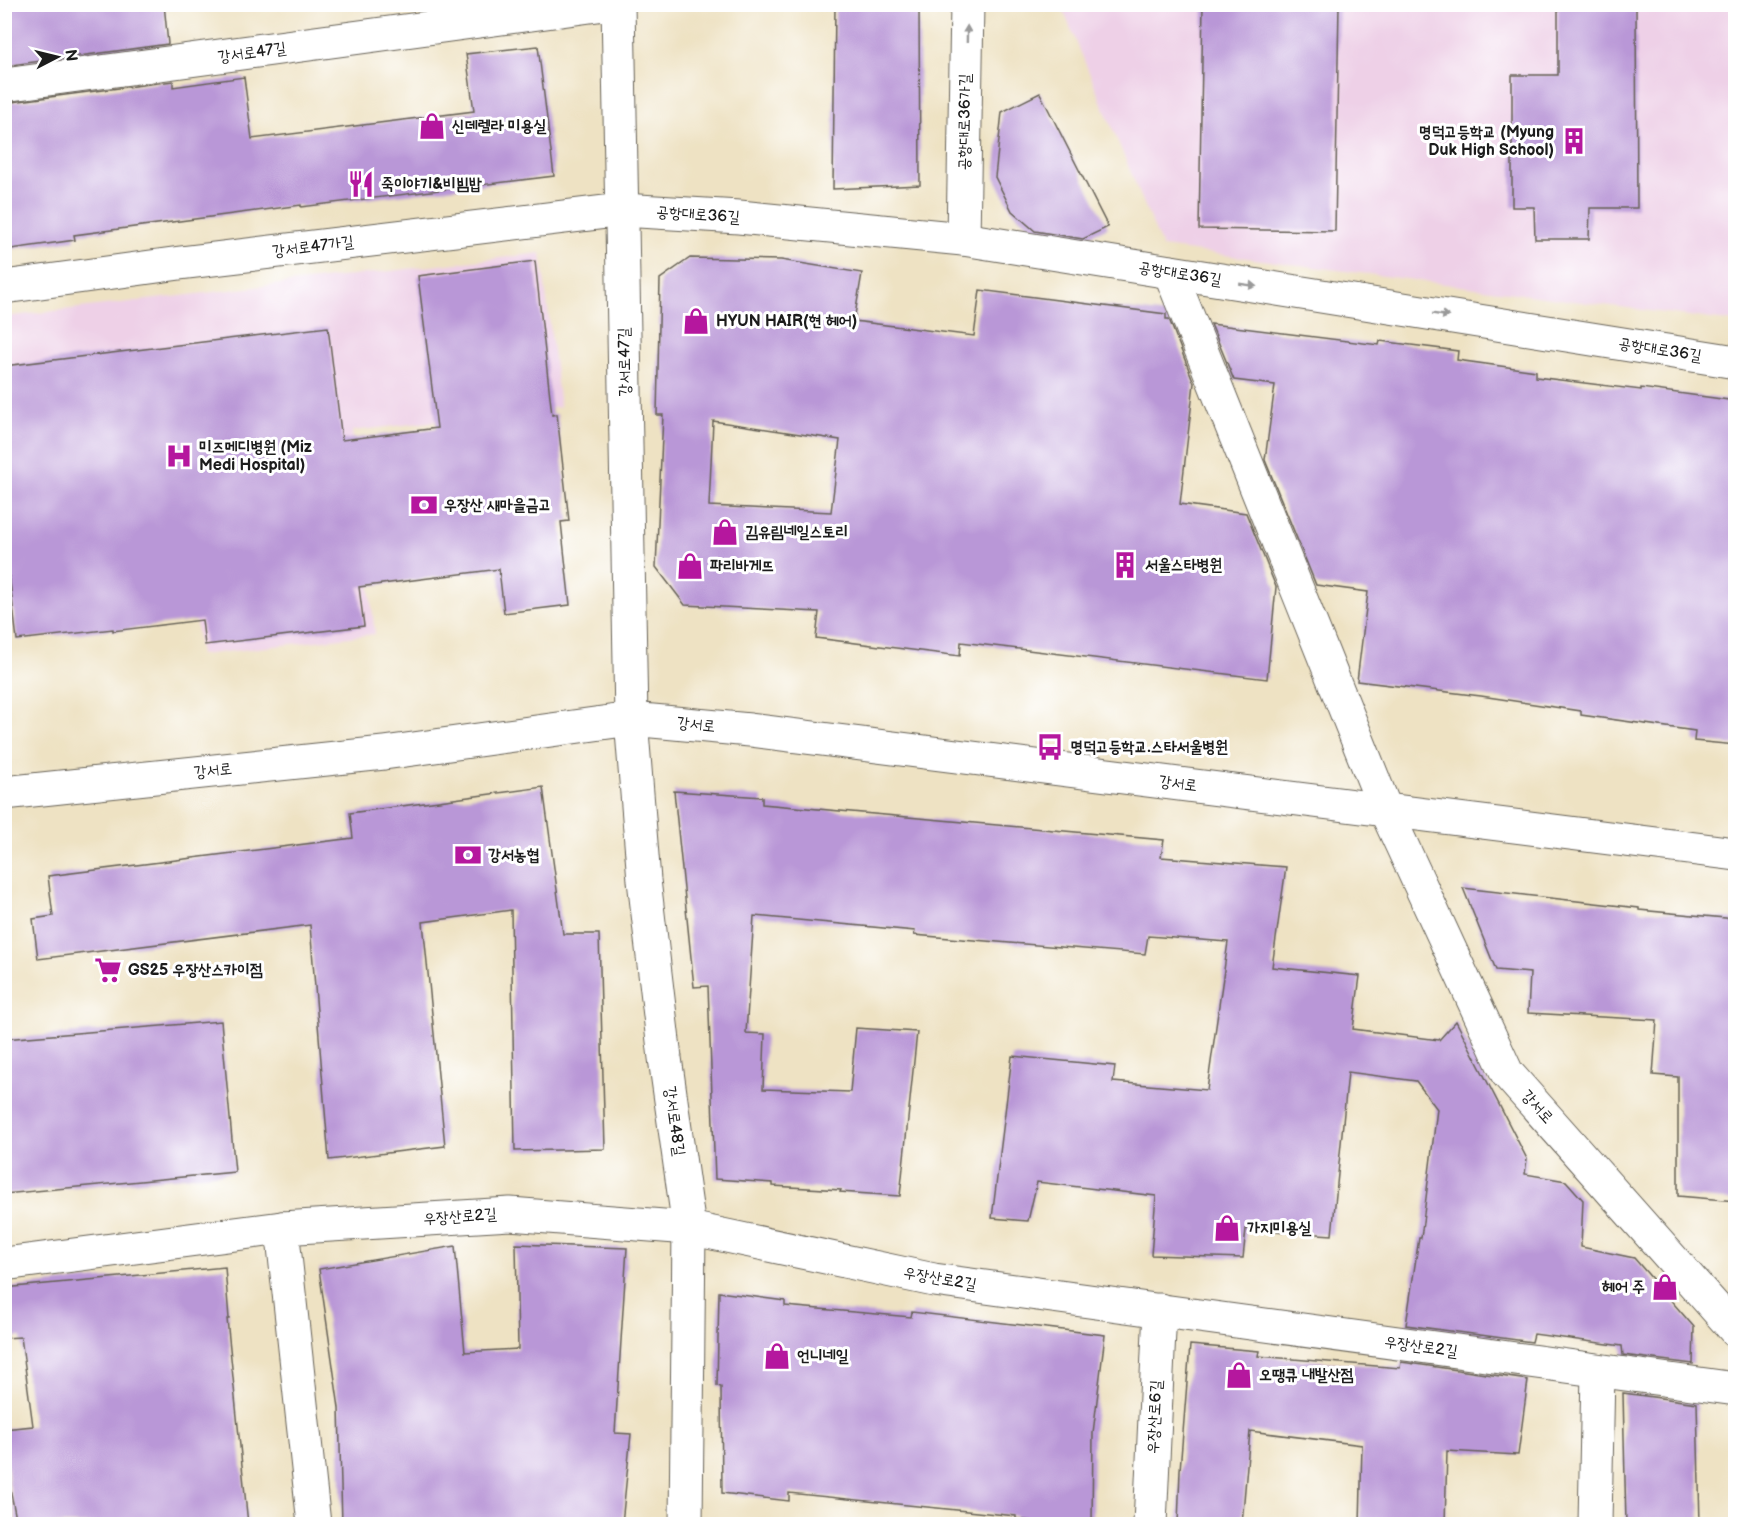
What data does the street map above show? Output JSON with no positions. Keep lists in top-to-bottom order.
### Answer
{
  "streets": {
    "street": [
      "강서로47길",
      "공항대로36가길",
      "공항대로36길",
      "강서로47가길",
      "강서로",
      "강서로48길",
      "우장산로2길",
      "우장산로6길"
    ]
  },
  "crossings": [
    ["강서로47길", "공항대로36길"],
    ["강서로47길", "강서로47가길"],
    ["강서로47길", "강서로"],
    ["강서로47길", "강서로48길"],
    ["공항대로36가길", "공항대로36길"],
    ["공항대로36길", "강서로47가길"],
    ["공항대로36길", "강서로"],
    ["강서로", "강서로48길"],
    ["강서로48길", "우장산로2길"],
    ["우장산로2길", "우장산로6길"]
  ],
  "one_way": ["공항대로36가길", "공항대로36길"],
  "places": {
    "shop": [
      "신데렐라 미용실",
      "HYUN HAIR(현 헤어)",
      "김유림네일스토리",
      "파리바게뜨",
      "가지미용실",
      "헤어 주",
      "언니네일",
      "오땡큐 내발산점"
    ],
    "building": ["명덕고등학교 (Myung Duk High School)", "서울스타병원"],
    "restaurant": ["죽이야기&비빔밥"],
    "hospital": ["미즈메디병원 (Miz Medi Hospital)"],
    "bank": ["우장산 새마을금고", "강서농협"],
    "bus stop": ["명덕고등학교.스타서울병원"],
    "supermarket": ["GS25 우장산스카이점"]
  },
  "north": "right"
}
